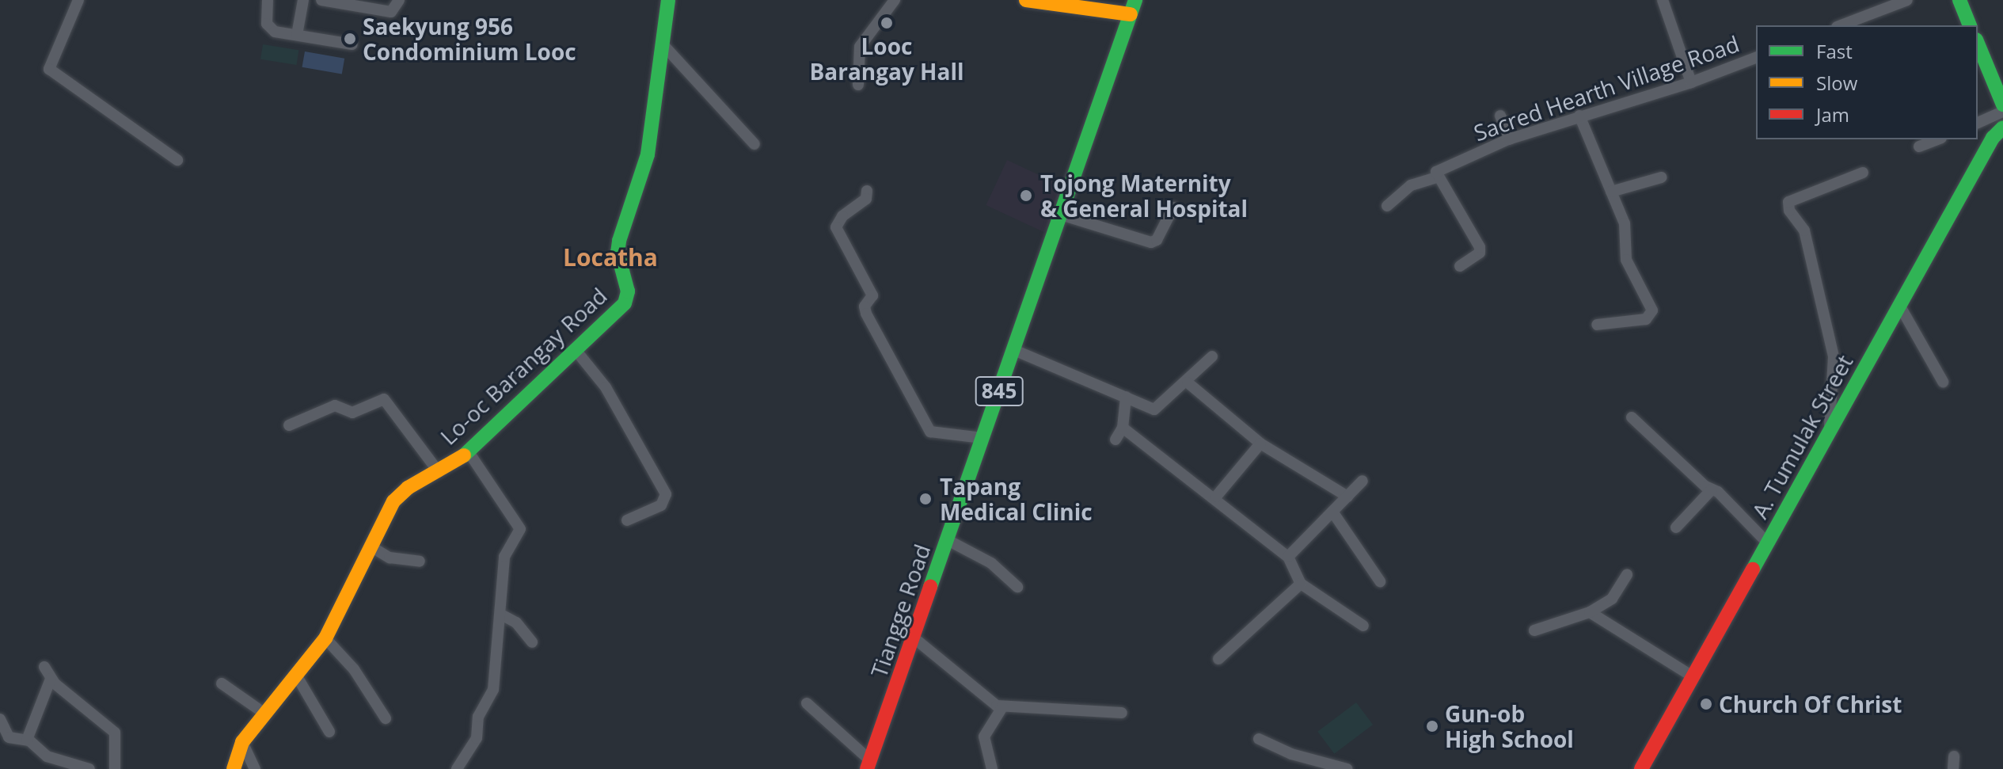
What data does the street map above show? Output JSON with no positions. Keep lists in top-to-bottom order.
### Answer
{
  "streets": {
    "street": [
      "Sacred Hearth Village Road",
      "Lo-oc Barangay Road",
      "845",
      "A. Tumulak Street",
      "Tiangge Road"
    ]
  },
  "districts": ["Locatha"],
  "places": [
    "Looc Barangay Hall",
    "Saekyung 956 Condominium Looc",
    "Tojong Maternity & General Hospital",
    "Tapang Medical Clinic",
    "Church Of Christ",
    "Gun-ob High School"
  ],
  "legend": ["Fast", "Slow", "Jam"]
}
